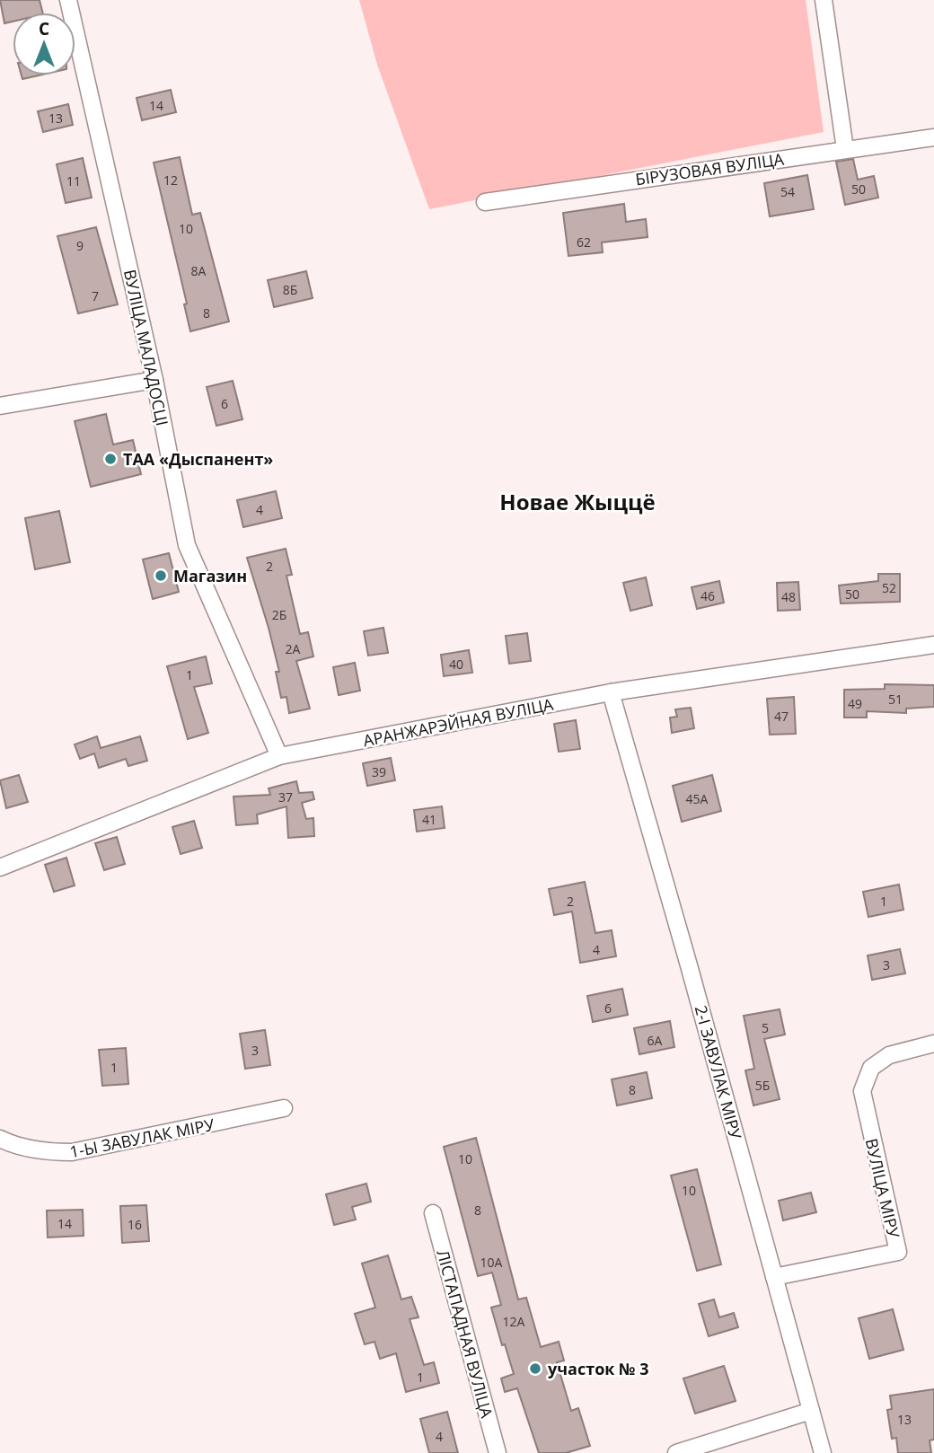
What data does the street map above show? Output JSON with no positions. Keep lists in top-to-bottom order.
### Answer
{
  "streets": {
    "street": [
      "БІРУЗОВАЯ ВУЛІЦА",
      "ВУЛІЦА МАЛАДОСЦІ",
      "АРАНЖАРЭЙНАЯ ВУЛІЦА",
      "2-І ЗАВУЛАК МІРУ",
      "1-Ы ЗАВУЛАК МІРУ",
      "ВУЛІЦА МІРУ",
      "ЛІСТАПАДНАЯ ВУЛІЦА"
    ]
  },
  "crossings": [
    ["ВУЛІЦА МАЛАДОСЦІ", "АРАНЖАРЭЙНАЯ ВУЛІЦА"],
    ["АРАНЖАРЭЙНАЯ ВУЛІЦА", "2-І ЗАВУЛАК МІРУ"],
    ["2-І ЗАВУЛАК МІРУ", "ВУЛІЦА МІРУ"]
  ],
  "districts": ["Новае Жыццё"],
  "places": ["ТАА «Дыспанент»", "Магазин", "участок № 3"],
  "house_numbers": [
    "14",
    "13",
    "12",
    "11",
    "50",
    "54",
    "10",
    "62",
    "9",
    "8А",
    "8Б",
    "7",
    "8",
    "6",
    "4",
    "2",
    "52",
    "50",
    "46",
    "48",
    "2Б",
    "2А",
    "40",
    "1",
    "51",
    "49",
    "47",
    "39",
    "37",
    "45А",
    "41",
    "2",
    "1",
    "4",
    "3",
    "6",
    "5",
    "6А",
    "3",
    "1",
    "5Б",
    "8",
    "10",
    "10",
    "8",
    "14",
    "16",
    "10А",
    "12А",
    "1",
    "13",
    "4"
  ],
  "north": "top"
}
